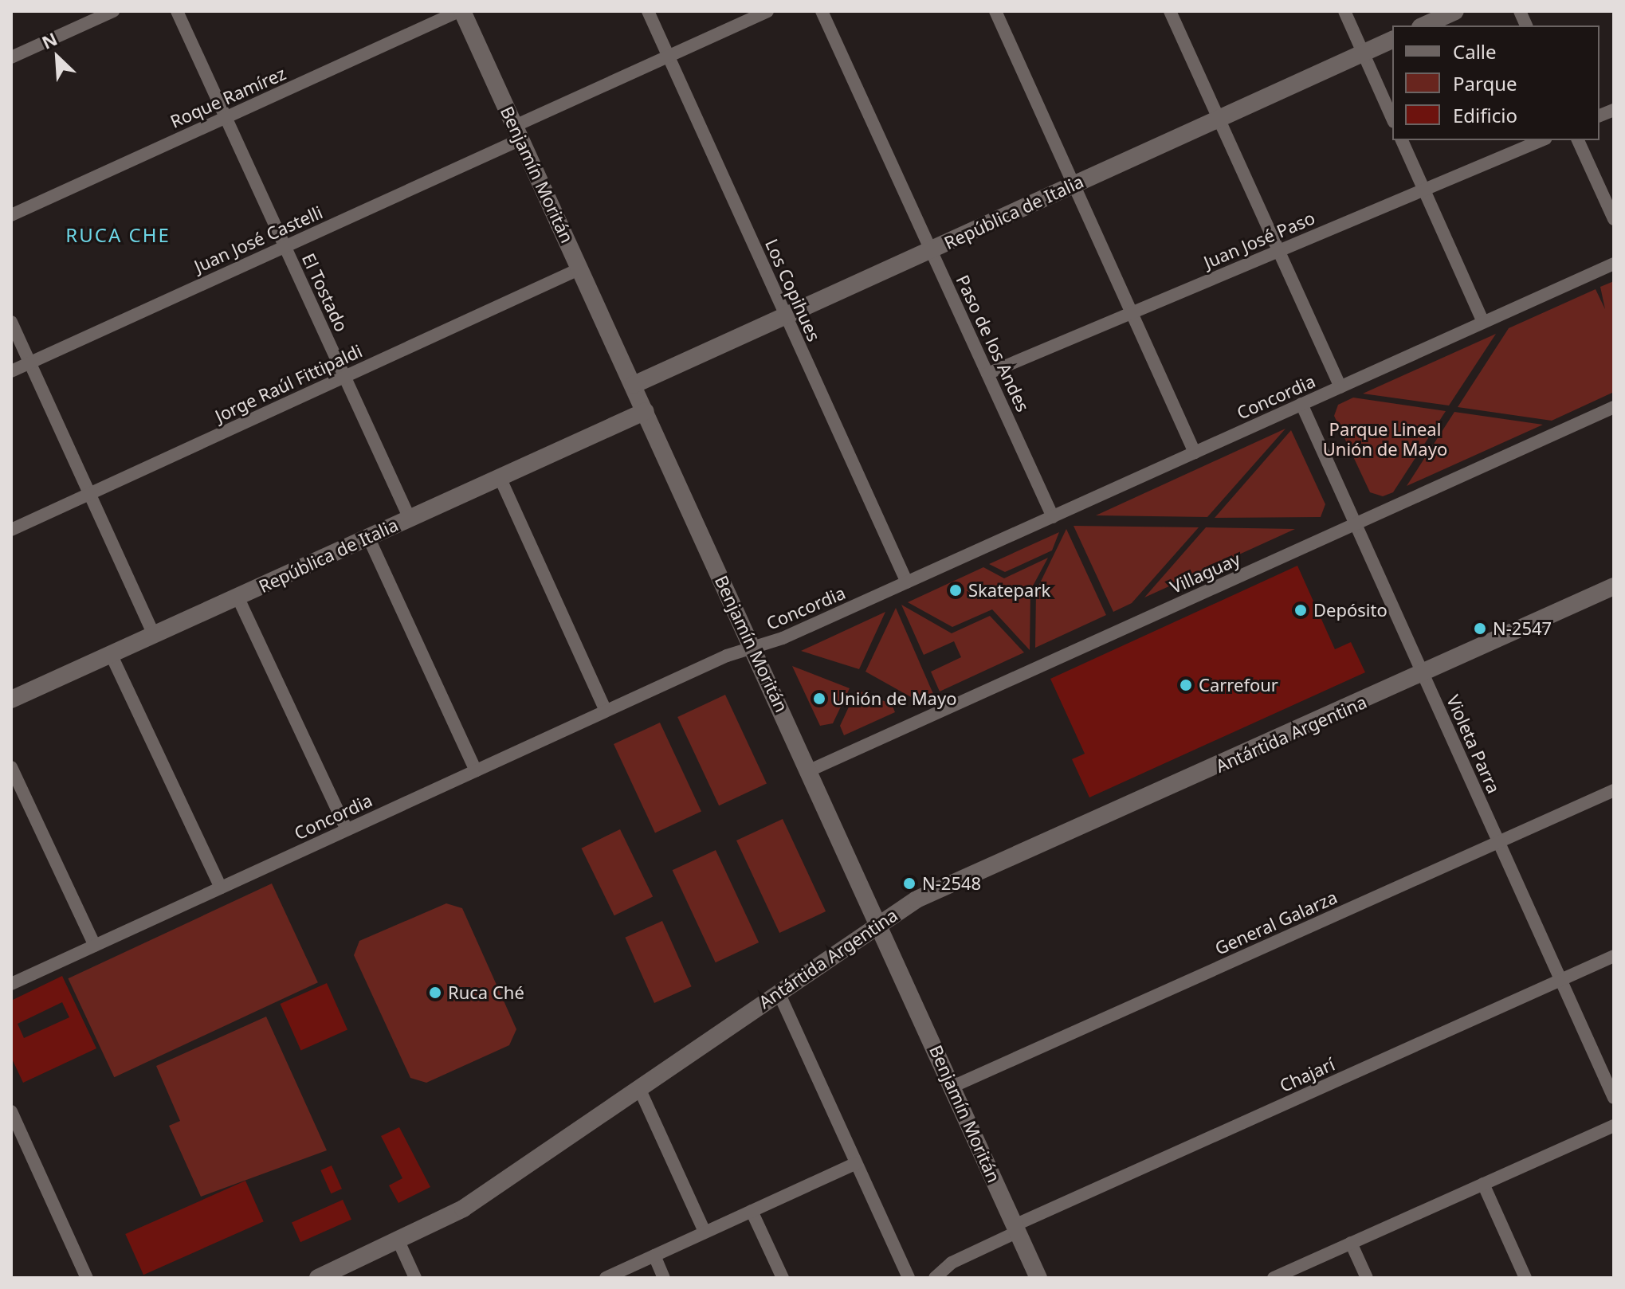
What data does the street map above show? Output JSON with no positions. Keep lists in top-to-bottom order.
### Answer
{
  "streets": {
    "street": [
      "Roque Ramírez",
      "Benjamín Moritán",
      "República de Italia",
      "Juan José Castelli",
      "Juan José Paso",
      "Los Copihues",
      "El Tostado",
      "Paso de los Andes",
      "Jorge Raúl Fittipaldi",
      "Concordia",
      "Villaguay",
      "Antártida Argentina",
      "Violeta Parra",
      "General Galarza",
      "Chajarí"
    ]
  },
  "crossings": [
    ["Roque Ramírez", "Benjamín Moritán"],
    ["Roque Ramírez", "El Tostado"],
    ["Benjamín Moritán", "República de Italia"],
    ["Benjamín Moritán", "Juan José Castelli"],
    ["Benjamín Moritán", "Jorge Raúl Fittipaldi"],
    ["Benjamín Moritán", "Concordia"],
    ["Benjamín Moritán", "Villaguay"],
    ["Benjamín Moritán", "Antártida Argentina"],
    ["Benjamín Moritán", "General Galarza"],
    ["Benjamín Moritán", "Chajarí"],
    ["República de Italia", "Los Copihues"],
    ["República de Italia", "El Tostado"],
    ["República de Italia", "Paso de los Andes"],
    ["Juan José Castelli", "Los Copihues"],
    ["Juan José Castelli", "El Tostado"],
    ["Juan José Paso", "Paso de los Andes"],
    ["Los Copihues", "Concordia"],
    ["El Tostado", "Jorge Raúl Fittipaldi"],
    ["Paso de los Andes", "Concordia"],
    ["Concordia", "Violeta Parra"],
    ["Villaguay", "Violeta Parra"],
    ["Antártida Argentina", "Violeta Parra"],
    ["Violeta Parra", "General Galarza"],
    ["Violeta Parra", "Chajarí"]
  ],
  "districts": ["RUCA CHE"],
  "parks": ["Parque Lineal Unión de Mayo"],
  "places": [
    "Skatepark",
    "Depósito",
    "N-2547",
    "Carrefour",
    "Unión de Mayo",
    "N-2548",
    "Ruca Ché"
  ],
  "legend": ["Calle", "Parque", "Edificio"],
  "north": "top left"
}
